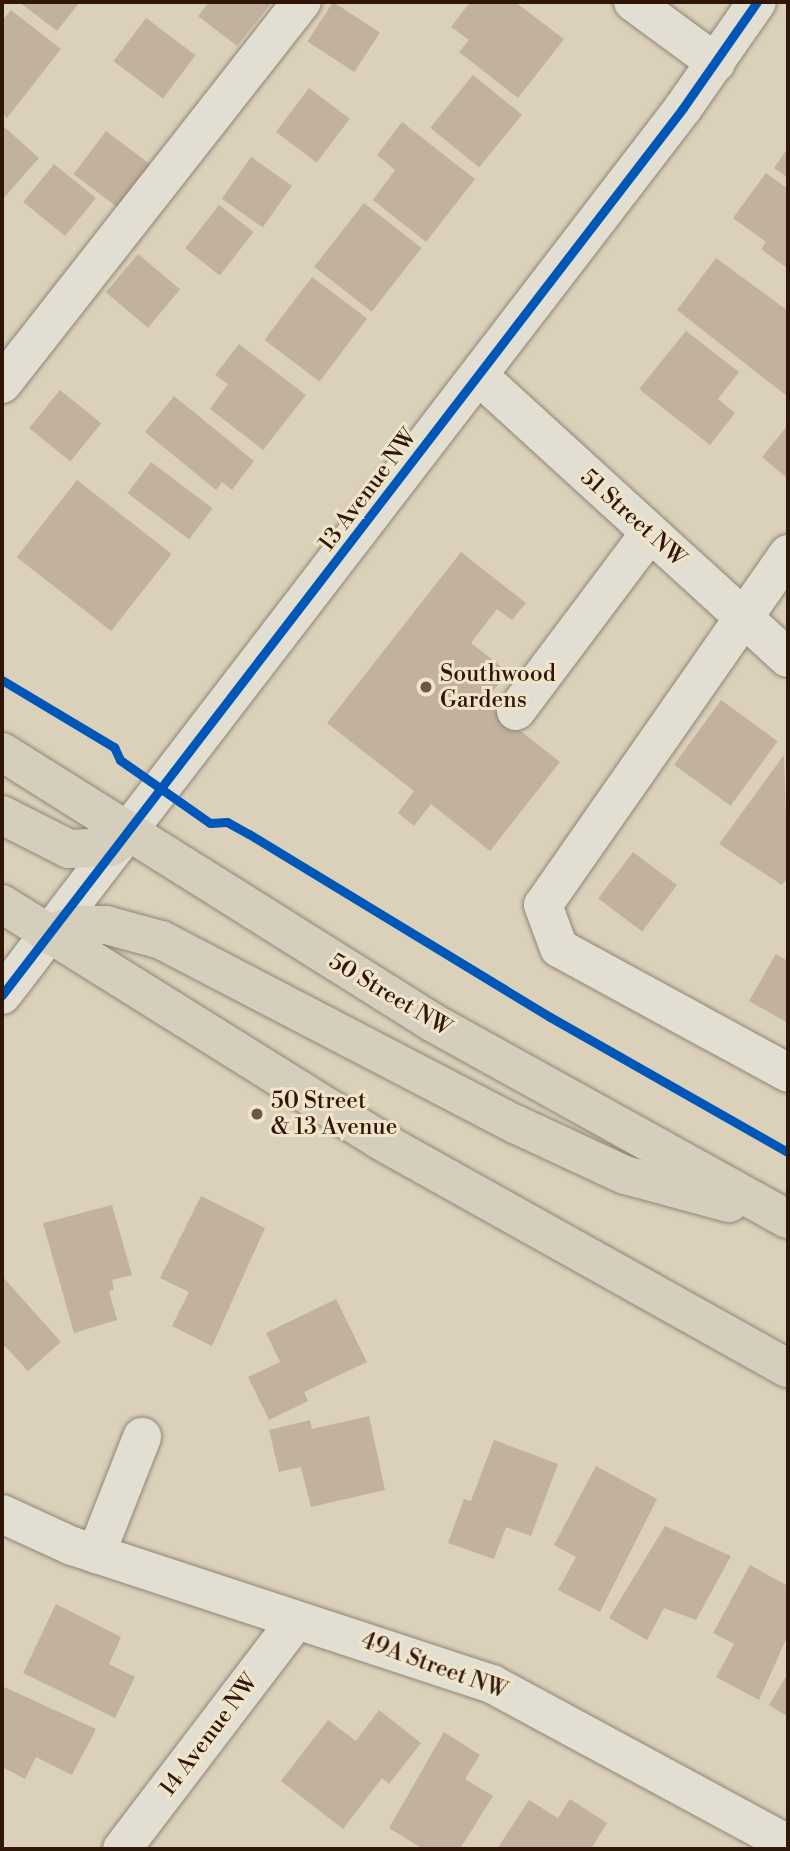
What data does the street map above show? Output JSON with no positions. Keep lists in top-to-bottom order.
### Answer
{
  "streets": {
    "main road": ["50 Street NW"],
    "street": [
      "13 Avenue NW",
      "51 Street NW",
      "49A Street NW",
      "14 Avenue NW"
    ]
  },
  "crossings": [
    ["13 Avenue NW", "51 Street NW"],
    ["13 Avenue NW", "50 Street NW"],
    ["49A Street NW", "14 Avenue NW"]
  ],
  "places": ["Southwood Gardens", "50 Street & 13 Avenue"]
}
